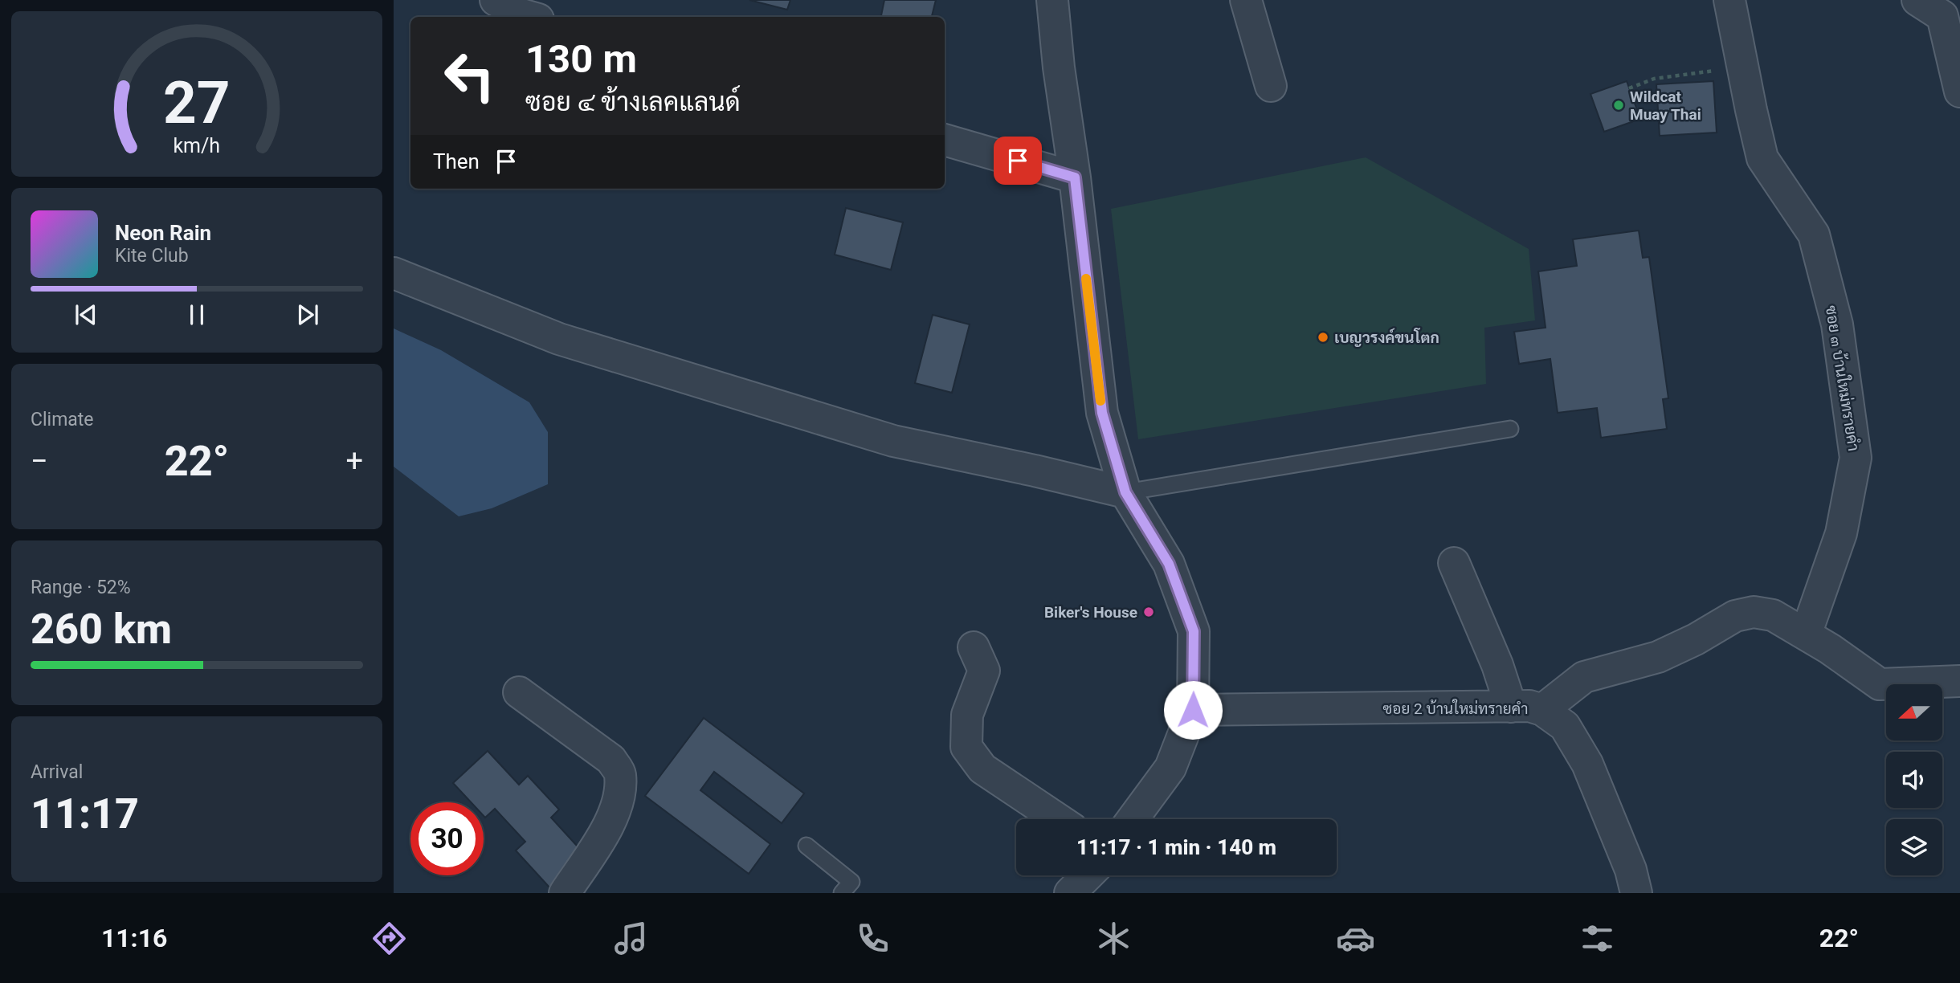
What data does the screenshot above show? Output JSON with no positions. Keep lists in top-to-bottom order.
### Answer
{
  "streets": {
    "street": ["ซอย ๓ บ้านใหม่ทรายคำ", "ซอย 2 บ้านใหม่ทรายคำ"]
  },
  "places": ["Wildcat Muay Thai", "เบญวรงค์ขนโตก", "Biker's House"],
  "north": "left",
  "page": {
    "turn": ["130 m", "ซอย ๔ ข้างเลคแลนด์"],
    "then": "Then",
    "song": ["Neon Rain", "Kite Club"],
    "tile": [
      "Climate",
      ["Range · 52%", "260 km"],
      ["Arrival", "11:17"]
    ],
    "heat": ["−", "22°", "+"],
    "limit": "30",
    "trip": "11:17 · 1 min · 140 m",
    "tabs": ["11:16", "22°"],
    "gauge": ["27", "km/h"]
  }
}
